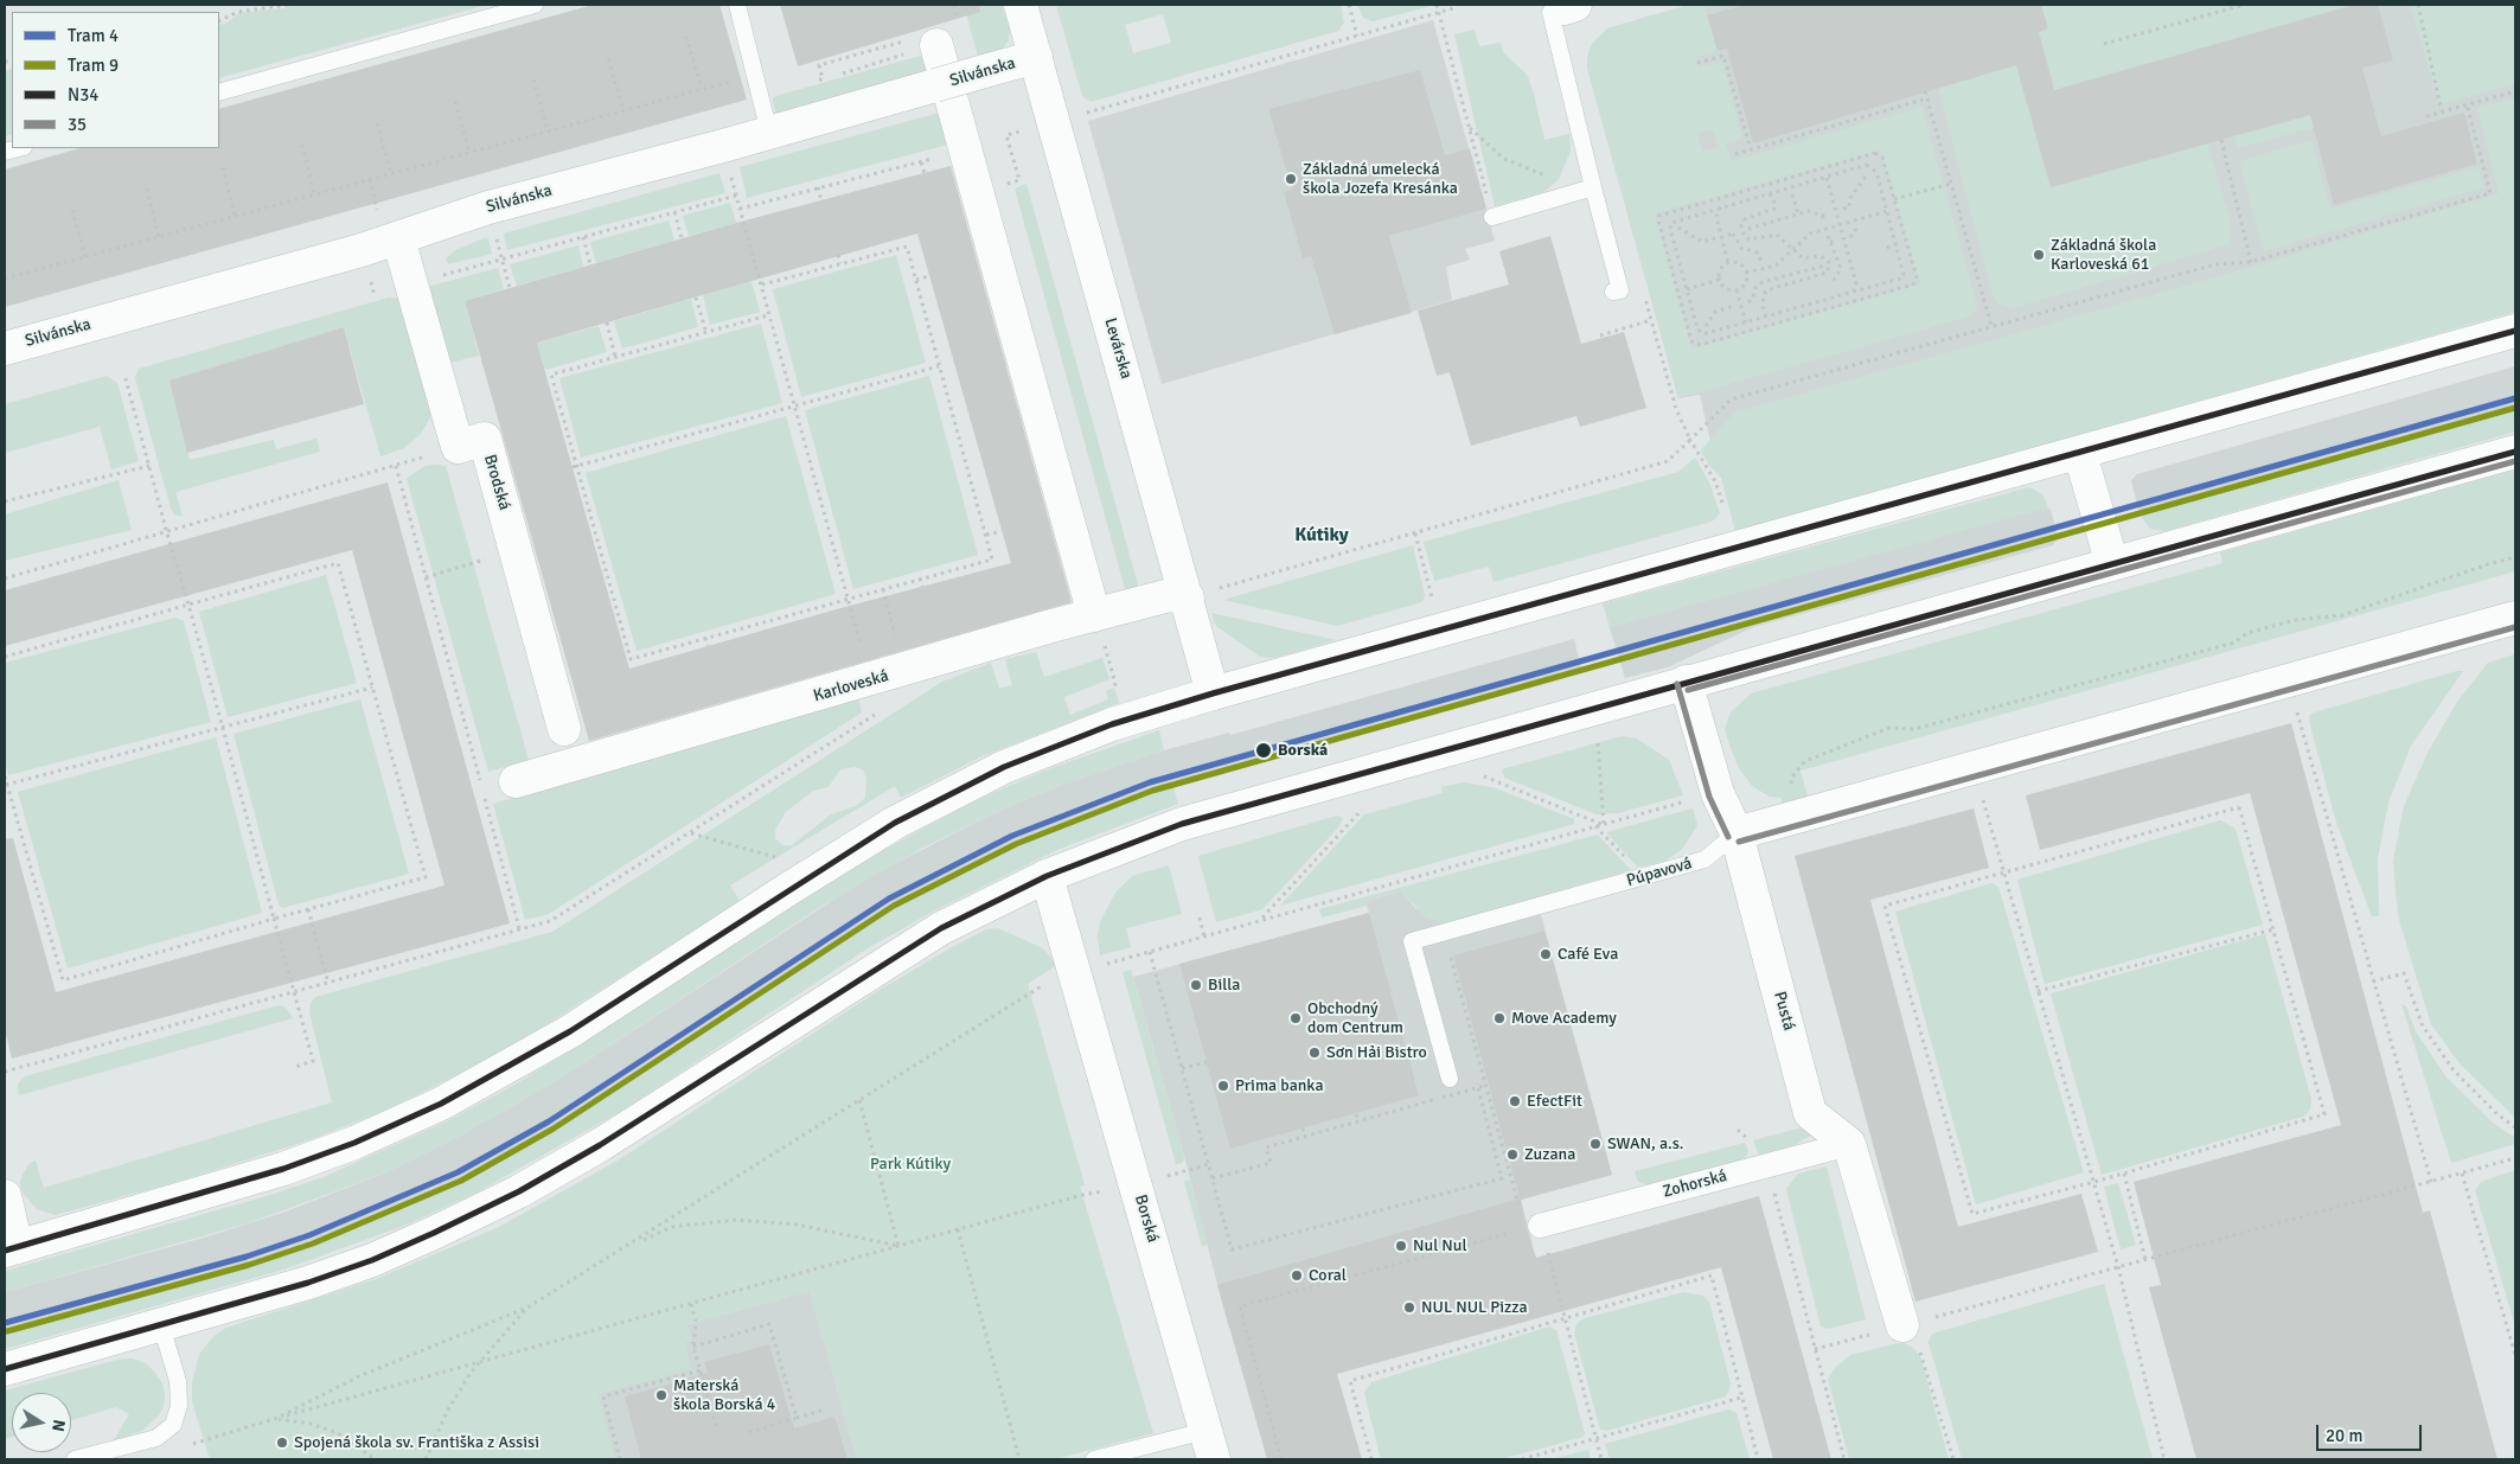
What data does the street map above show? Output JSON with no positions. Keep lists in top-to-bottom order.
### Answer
{
  "streets": {
    "street": [
      "Silvánska",
      "Levárska",
      "Brodská",
      "Karloveská",
      "Púpavová",
      "Pustá",
      "Zohorská",
      "Borská"
    ]
  },
  "crossings": [
    ["Silvánska", "Levárska"],
    ["Silvánska", "Brodská"],
    ["Levárska", "Karloveská"],
    ["Púpavová", "Pustá"],
    ["Pustá", "Zohorská"]
  ],
  "districts": ["Kútiky"],
  "parks": ["Park Kútiky"],
  "places": [
    "Základná umelecká škola Jozefa Kresánka",
    "Základná škola Karloveská 61",
    "Borská",
    "Café Eva",
    "Billa",
    "Obchodný dom Centrum",
    "Move Academy",
    "Sơn Hải Bistro",
    "Prima banka",
    "EfectFit",
    "SWAN, a.s.",
    "Zuzana",
    "Nul Nul",
    "Coral",
    "NUL NUL Pizza",
    "Materská škola Borská 4",
    "Spojená škola sv. Františka z Assisi"
  ],
  "lines": [
    "transit line N34",
    "tram line 4",
    "tram line 9",
    "transit line 35"
  ],
  "legend": [
    "Tram 4",
    "Tram 9",
    "N34",
    "35"
  ],
  "scale_bar": "20 m",
  "north": "right"
}
